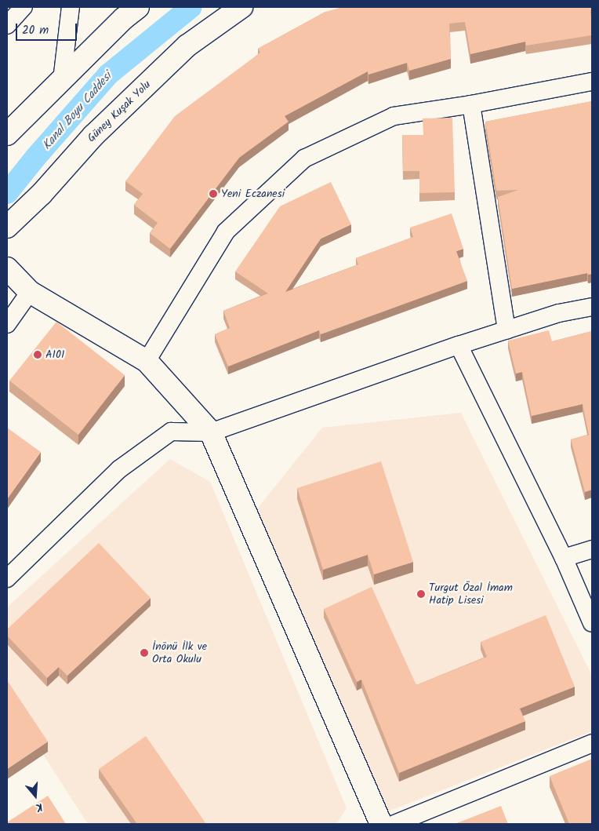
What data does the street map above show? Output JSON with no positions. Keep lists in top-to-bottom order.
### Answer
{
  "streets": {
    "street": ["Güney Kuşak Yolu"]
  },
  "water": ["Kanal Boyu Caddesi"],
  "places": [
    "Yeni Eczanesi",
    "A101",
    "Turgut Özal İmam Hatip Lisesi",
    "İnönü İlk ve Orta Okulu"
  ],
  "scale_bar": "20 m",
  "north": "bottom"
}
